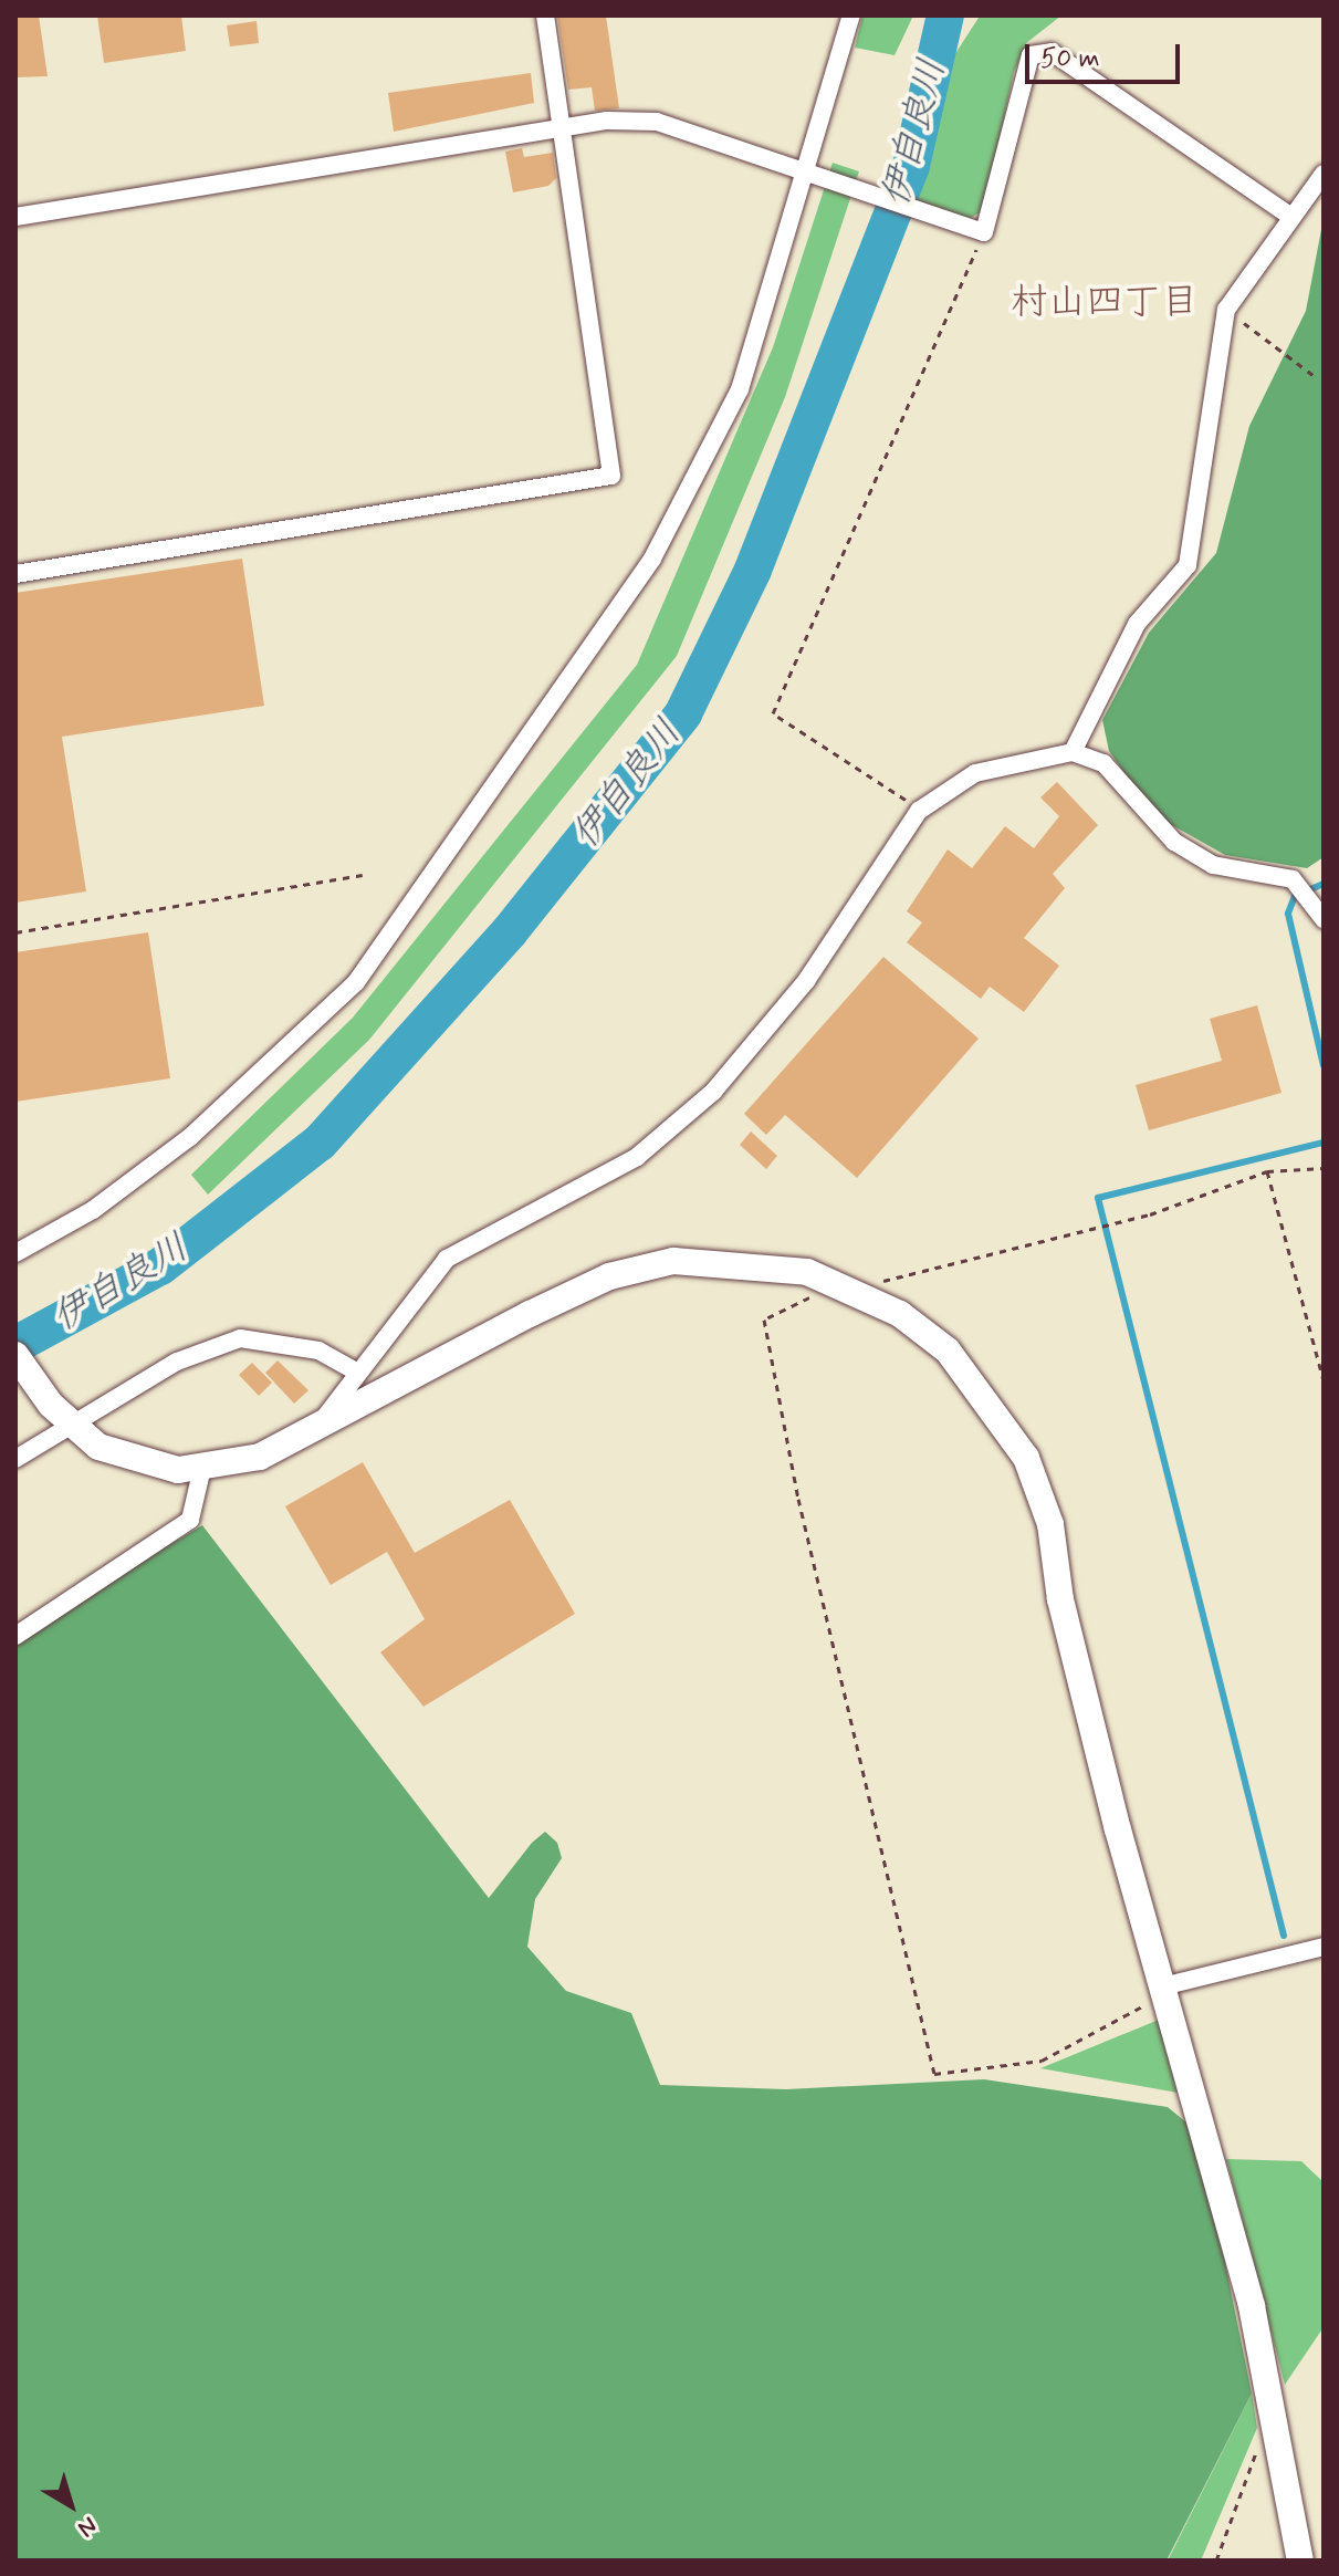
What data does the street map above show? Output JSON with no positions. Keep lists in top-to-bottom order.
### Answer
{
  "districts": ["村山四丁目"],
  "water": ["伊自良川"],
  "scale_bar": "50 m",
  "north": "bottom right"
}
